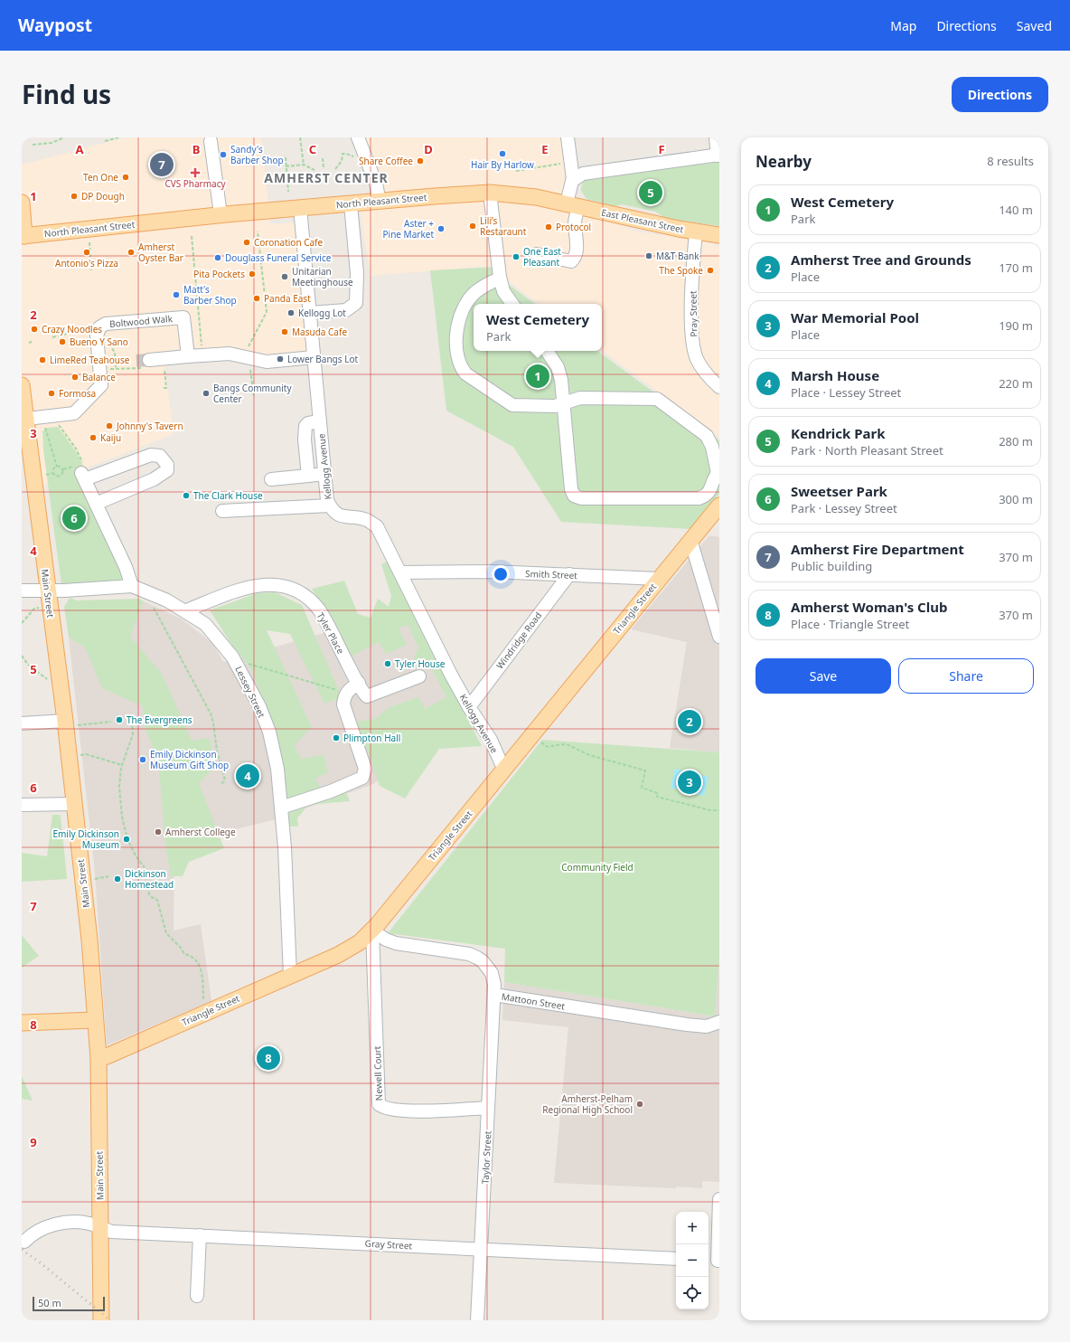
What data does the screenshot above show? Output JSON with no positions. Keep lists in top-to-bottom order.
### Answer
{
  "streets": {
    "main road": [
      "North Pleasant Street",
      "East Pleasant Street",
      "Main Street",
      "Triangle Street"
    ],
    "street": [
      "Pray Street",
      "Boltwood Walk",
      "Kellogg Avenue",
      "Smith Street",
      "Tyler Place",
      "Windridge Road",
      "Lessey Street",
      "Mattoon Street",
      "Newell Court",
      "Taylor Street",
      "Gray Street"
    ]
  },
  "crossings": [
    ["North Pleasant Street", "East Pleasant Street"],
    ["North Pleasant Street", "Kellogg Avenue"],
    ["East Pleasant Street", "Pray Street"],
    ["Boltwood Walk", "Main Street"],
    ["Kellogg Avenue", "Smith Street"],
    ["Kellogg Avenue", "Triangle Street"],
    ["Kellogg Avenue", "Windridge Road"],
    ["Smith Street", "Triangle Street"],
    ["Smith Street", "Windridge Road"],
    ["Main Street", "Triangle Street"],
    ["Main Street", "Gray Street"],
    ["Triangle Street", "Lessey Street"],
    ["Triangle Street", "Mattoon Street"],
    ["Triangle Street", "Newell Court"],
    ["Tyler Place", "Lessey Street"],
    ["Mattoon Street", "Newell Court"],
    ["Mattoon Street", "Taylor Street"],
    ["Newell Court", "Taylor Street"],
    ["Taylor Street", "Gray Street"]
  ],
  "districts": ["AMHERST CENTER"],
  "parks": ["Community Field"],
  "places": {
    "other": [
      "Hair By Harlow",
      "Sandy's Barber Shop",
      "Share Coffee",
      "Ten One",
      "DP Dough",
      "Lili’s Restaraunt",
      "Protocol",
      "Aster + Pine Market",
      "Coronation Cafe",
      "Antonio's Pizza",
      "Amherst Oyster Bar",
      "M&T Bank",
      "One East Pleasant",
      "Douglass Funeral Service",
      "The Spoke",
      "Pita Pockets",
      "Unitarian Meetinghouse",
      "Matt's Barber Shop",
      "Panda East",
      "Kellogg Lot",
      "Crazy Noodles",
      "Masuda Cafe",
      "Bueno Y Sano",
      "Lower Bangs Lot",
      "LimeRed Teahouse",
      "Balance",
      "Formosa",
      "Bangs Community Center",
      "Johnny's Tavern",
      "Kaiju",
      "The Clark House",
      "Tyler House",
      "The Evergreens",
      "Plimpton Hall",
      "Emily Dickinson Museum Gift Shop",
      "Amherst College",
      "Emily Dickinson Museum",
      "Dickinson Homestead",
      "Amherst-Pelham Regional High School"
    ],
    "health": ["CVS Pharmacy"]
  },
  "scale_bar": "50 m",
  "page": {
    "header": "Waypost",
    "nav": ["Map", "Directions", "Saved"],
    "title": "Find us",
    "buttons": [
      "Directions",
      ["Save", "Share"]
    ],
    "heading": ["Nearby", "8 results"],
    "pins": [
      "7",
      "5",
      "1",
      "6",
      "2",
      "4",
      "3",
      "8"
    ],
    "list": [
      {
        "mark": "1",
        "name": "West Cemetery",
        "note": "Park",
        "value": "140 m"
      },
      {
        "mark": "2",
        "name": "Amherst Tree and Grounds",
        "note": "Place",
        "value": "170 m"
      },
      {
        "mark": "3",
        "name": "War Memorial Pool",
        "note": "Place",
        "value": "190 m"
      },
      {
        "mark": "4",
        "name": "Marsh House",
        "note": "Place · Lessey Street",
        "value": "220 m"
      },
      {
        "mark": "5",
        "name": "Kendrick Park",
        "note": "Park · North Pleasant Street",
        "value": "280 m"
      },
      {
        "mark": "6",
        "name": "Sweetser Park",
        "note": "Park · Lessey Street",
        "value": "300 m"
      },
      {
        "mark": "7",
        "name": "Amherst Fire Department",
        "note": "Public building",
        "value": "370 m"
      },
      {
        "mark": "8",
        "name": "Amherst Woman's Club",
        "note": "Place · Triangle Street",
        "value": "370 m"
      }
    ],
    "popup": ["West Cemetery", "Park"],
    "map_buttons": ["+", "−"],
    "scale": "50 m"
  },
  "grid": {
    "columns": [
      "A",
      "B",
      "C",
      "D",
      "E",
      "F"
    ],
    "rows": [
      "1",
      "2",
      "3",
      "4",
      "5",
      "6",
      "7",
      "8",
      "9"
    ]
  }
}
